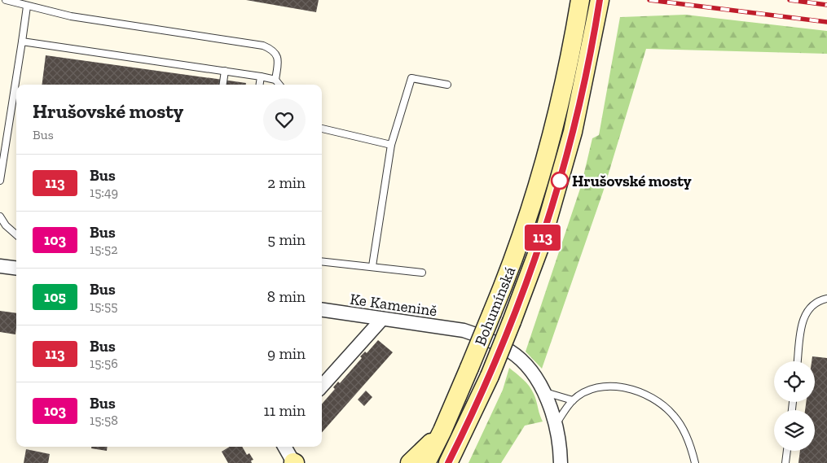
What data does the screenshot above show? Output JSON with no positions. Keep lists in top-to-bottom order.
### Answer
{
  "streets": {
    "main road": ["Bohumínská"],
    "street": ["Ke Kamenině"]
  },
  "places": ["Hrušovské mosty"],
  "lines": ["bus line 113"],
  "page": {
    "on_map": "113",
    "heading": ["Hrušovské mosty", "Bus"],
    "list": [
      {
        "mark": "113",
        "name": "Bus",
        "note": "15:49",
        "value": "2 min"
      },
      {
        "mark": "103",
        "name": "Bus",
        "note": "15:52",
        "value": "5 min"
      },
      {
        "mark": "105",
        "name": "Bus",
        "note": "15:55",
        "value": "8 min"
      },
      {
        "mark": "113",
        "name": "Bus",
        "note": "15:56",
        "value": "9 min"
      },
      {
        "mark": "103",
        "name": "Bus",
        "note": "15:58",
        "value": "11 min"
      }
    ]
  }
}
